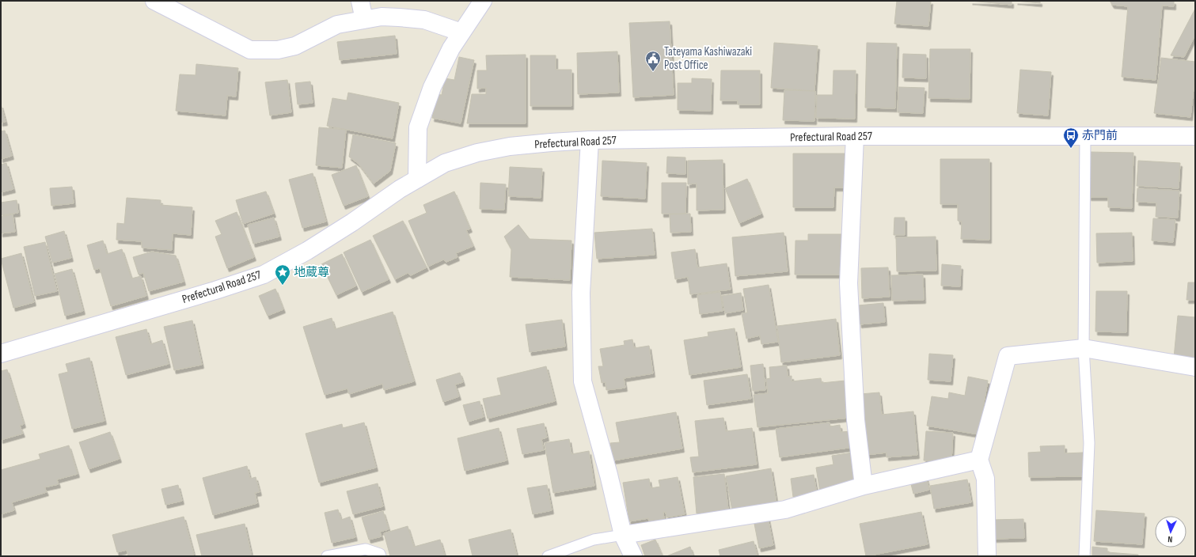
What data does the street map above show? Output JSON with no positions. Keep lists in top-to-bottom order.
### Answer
{
  "streets": {
    "street": ["Prefectural Road 257"]
  },
  "places": {
    "public building": ["Tateyama Kashiwazaki Post Office"],
    "bus stop": ["赤門前"],
    "place": ["地蔵尊"]
  },
  "north": "bottom"
}
